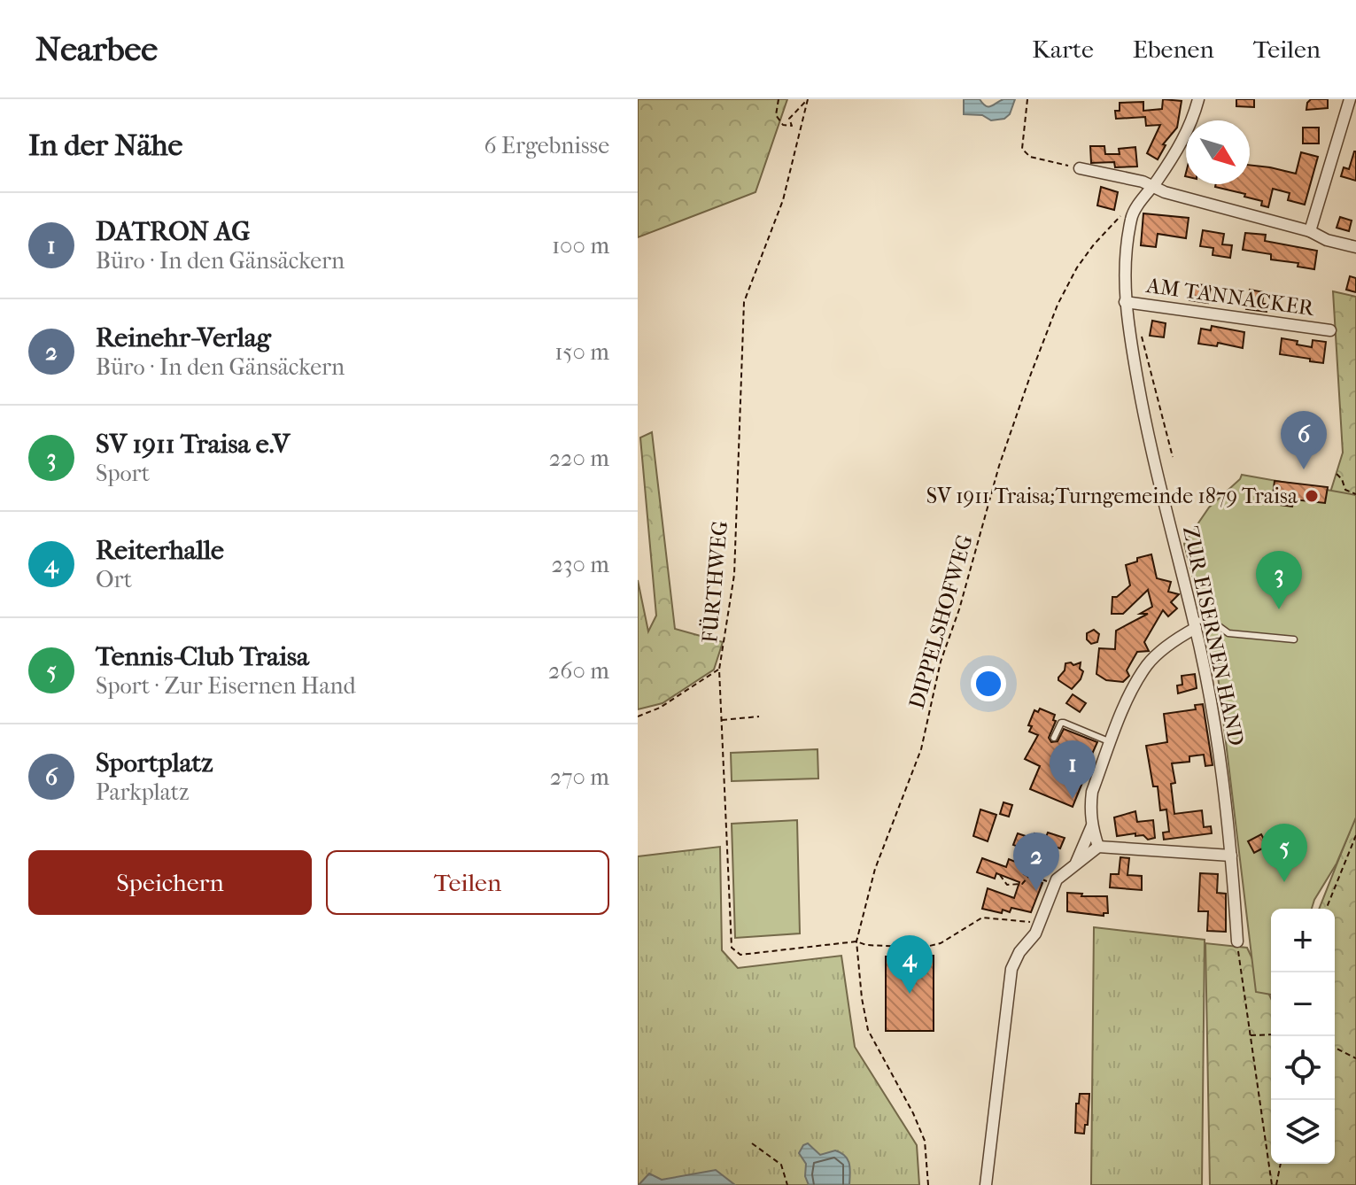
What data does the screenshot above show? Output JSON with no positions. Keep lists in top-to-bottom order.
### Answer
{
  "streets": {
    "street": ["AM TANNACKER", "ZUR EISERNEN HAND"],
    "path": ["FÜRTHWEG", "DIPPELSHOFWEG"]
  },
  "crossings": [
    ["AM TANNACKER", "ZUR EISERNEN HAND"],
    ["FÜRTHWEG", "DIPPELSHOFWEG"],
    ["DIPPELSHOFWEG", "ZUR EISERNEN HAND"]
  ],
  "places": ["SV 1911 Traisa;Turngemeinde 1879 Traisa"],
  "north": "bottom right",
  "page": {
    "header": "Nearbee",
    "nav": ["Karte", "Ebenen", "Teilen"],
    "heading": ["In der Nähe", "6 Ergebnisse"],
    "list": [
      {
        "mark": "1",
        "name": "DATRON AG",
        "note": "Büro · In den Gänsäckern",
        "value": "100 m"
      },
      {
        "mark": "2",
        "name": "Reinehr-Verlag",
        "note": "Büro · In den Gänsäckern",
        "value": "150 m"
      },
      {
        "mark": "3",
        "name": "SV 1911 Traisa e.V",
        "note": "Sport",
        "value": "220 m"
      },
      {
        "mark": "4",
        "name": "Reiterhalle",
        "note": "Ort",
        "value": "230 m"
      },
      {
        "mark": "5",
        "name": "Tennis-Club Traisa",
        "note": "Sport · Zur Eisernen Hand",
        "value": "260 m"
      },
      {
        "mark": "6",
        "name": "Sportplatz",
        "note": "Parkplatz",
        "value": "270 m"
      }
    ],
    "pins": [
      "6",
      "3",
      "1",
      "5",
      "2",
      "4"
    ],
    "buttons": ["Speichern", "Teilen"],
    "map_buttons": ["+", "−"]
  }
}
